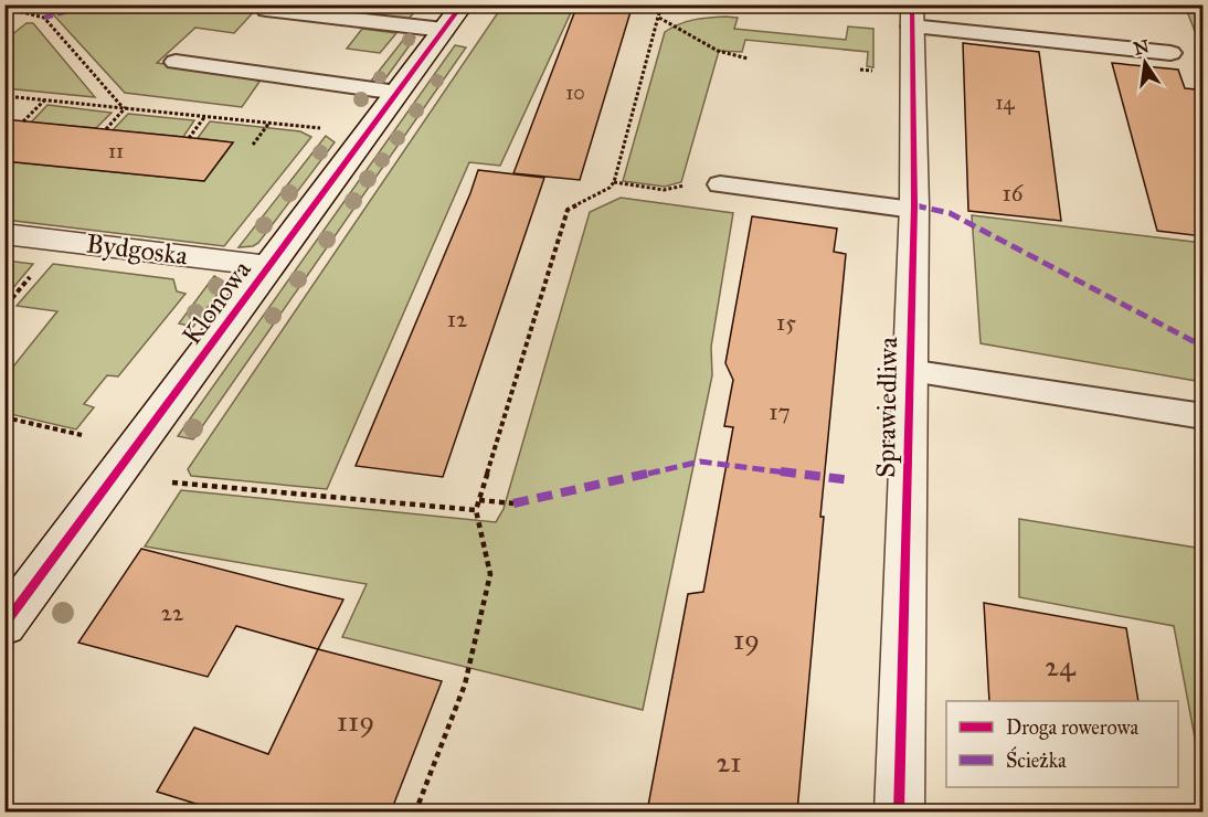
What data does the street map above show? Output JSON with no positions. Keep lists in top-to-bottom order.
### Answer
{
  "streets": {
    "street": ["Bydgoska", "Klonowa", "Sprawiedliwa"]
  },
  "crossings": [
    ["Bydgoska", "Klonowa"]
  ],
  "house_numbers": [
    "10",
    "14",
    "11",
    "16",
    "12",
    "15",
    "17",
    "22",
    "19",
    "24",
    "119",
    "21"
  ],
  "legend": ["Droga rowerowa", "Ścieżka"],
  "north": "top"
}
